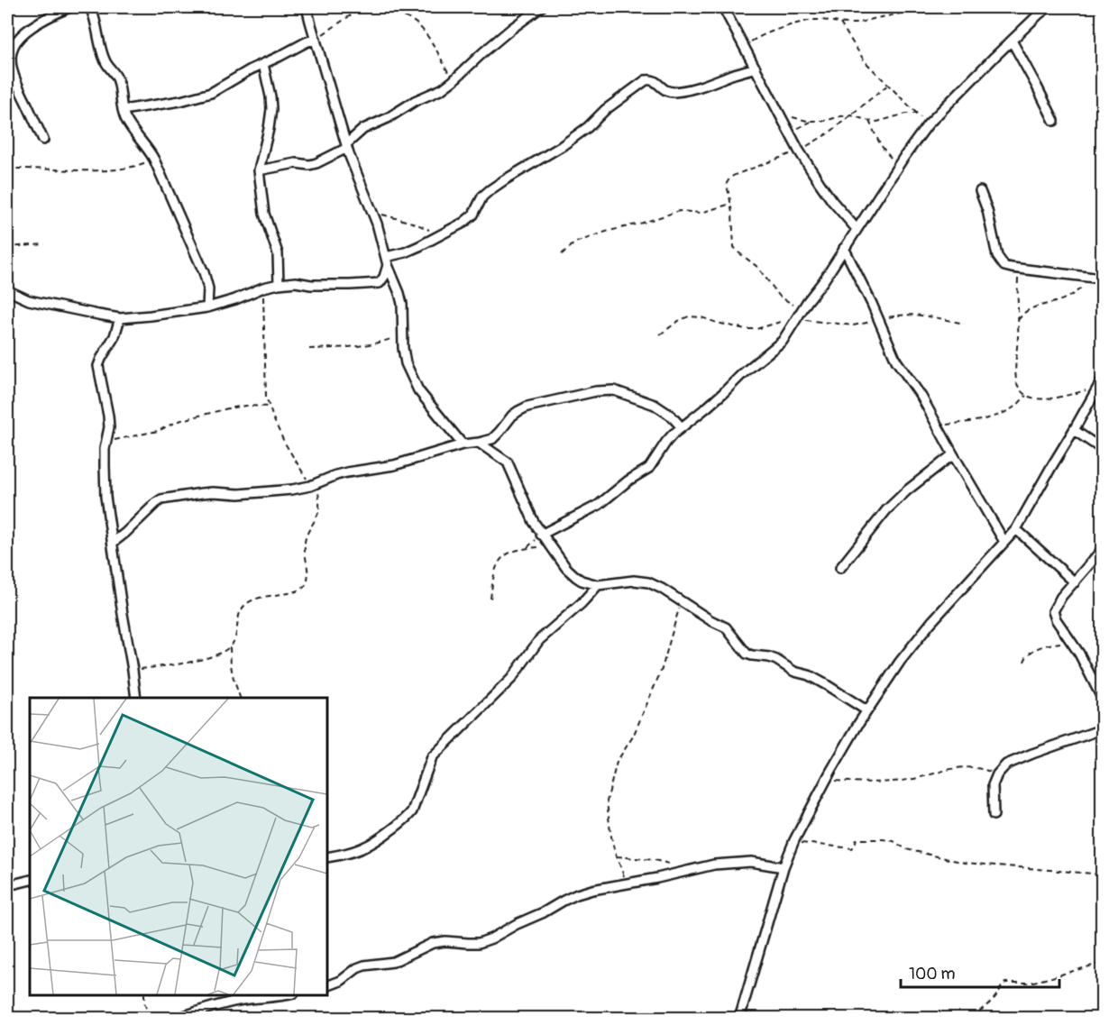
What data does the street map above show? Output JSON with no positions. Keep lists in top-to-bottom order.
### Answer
{
  "scale_bar": "100 m"
}
